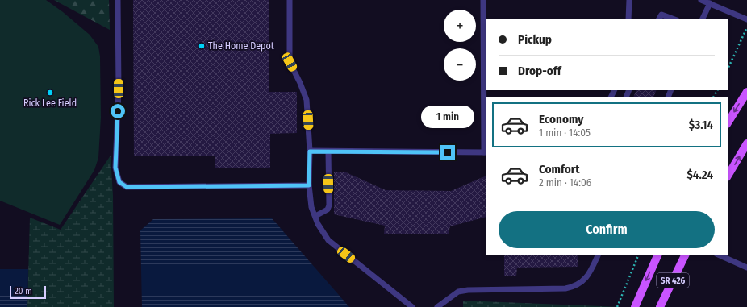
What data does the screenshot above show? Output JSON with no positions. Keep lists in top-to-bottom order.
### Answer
{
  "streets": {
    "main road": ["SR 426"]
  },
  "places": ["The Home Depot", "Rick Lee Field"],
  "scale_bar": "20 m",
  "page": {
    "map_buttons": ["+", "−"],
    "banner": ["Pickup", "Drop-off"],
    "list": [
      {
        "name": "Economy",
        "note": "1 min · 14:05",
        "value": "$3.14"
      },
      {
        "name": "Comfort",
        "note": "2 min · 14:06",
        "value": "$4.24"
      }
    ],
    "bubble": "1 min",
    "buttons": "Confirm",
    "scale": "20 m"
  }
}
